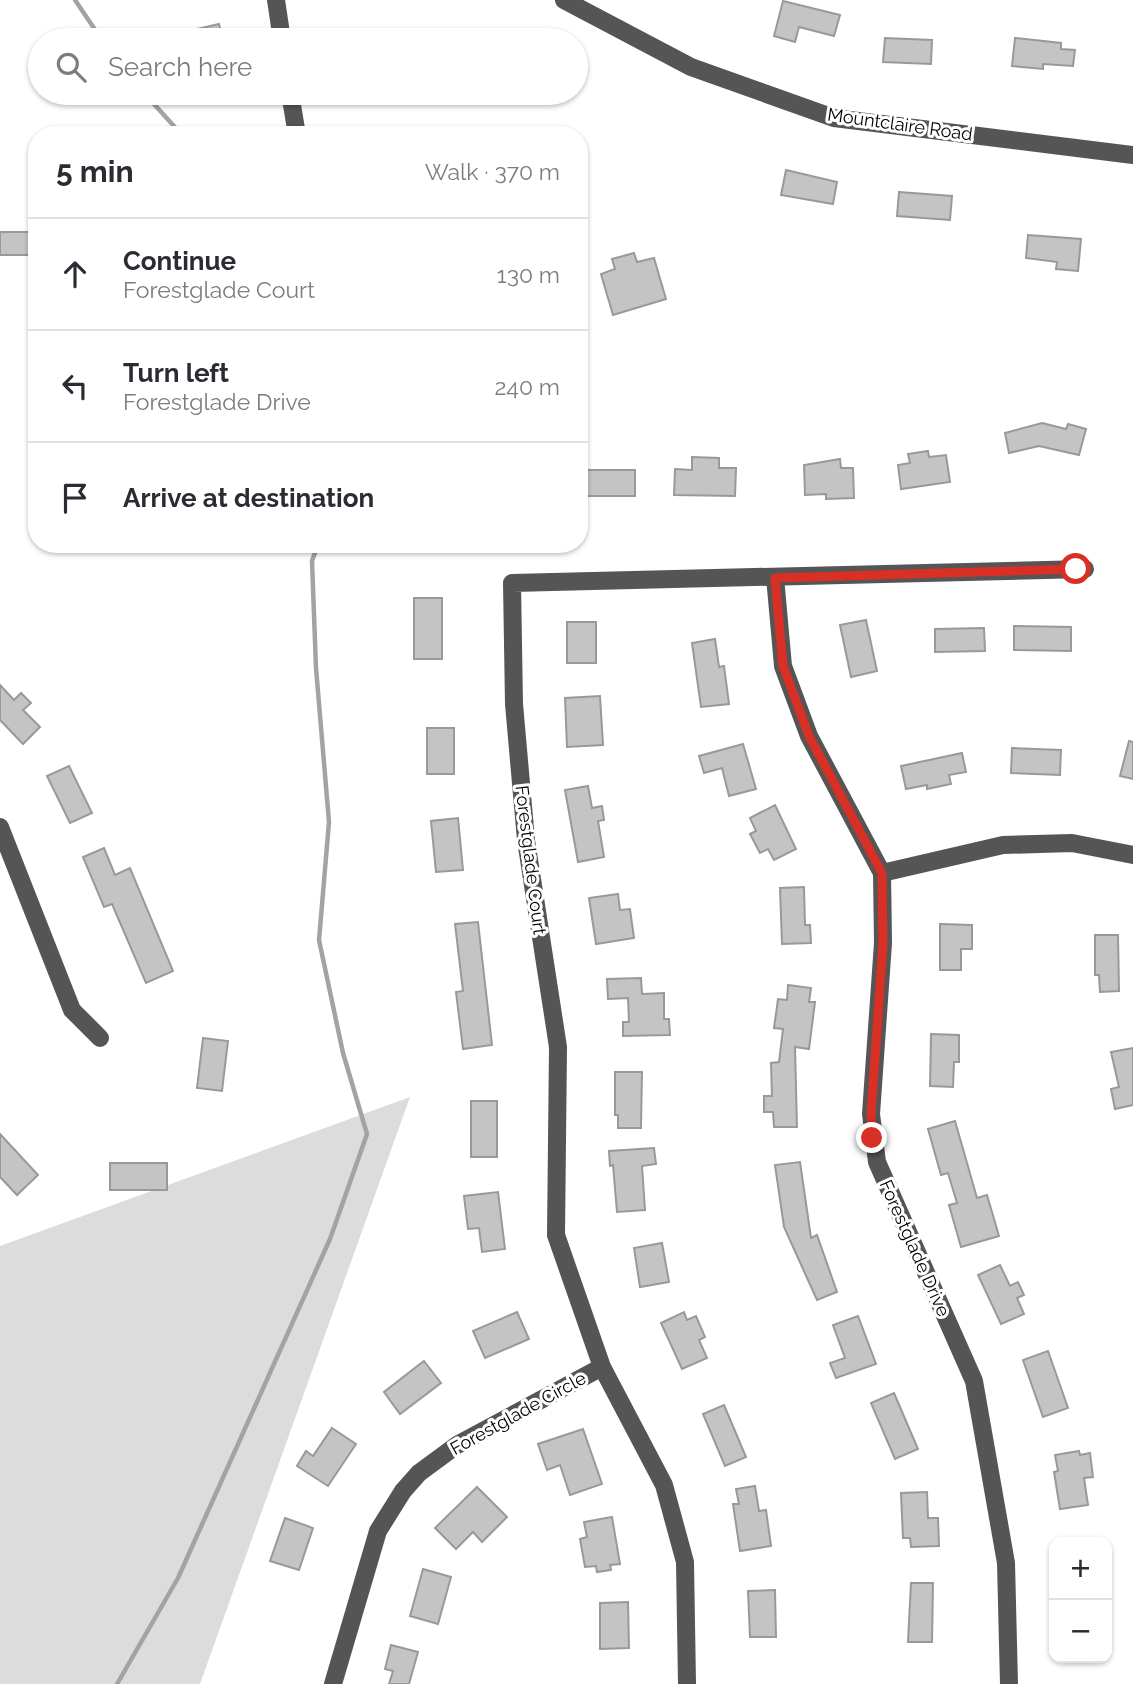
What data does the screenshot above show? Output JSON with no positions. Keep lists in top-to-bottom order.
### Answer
{
  "streets": {
    "street": [
      "Mountclaire Road",
      "Forestglade Court",
      "Forestglade Drive",
      "Forestglade Circle"
    ]
  },
  "crossings": [
    ["Forestglade Court", "Forestglade Drive"],
    ["Forestglade Court", "Forestglade Circle"]
  ],
  "page": {
    "search": "Search here",
    "heading": ["5 min", "Walk · 370 m"],
    "list": [
      ["Continue", "Forestglade Court", "130 m"],
      ["Turn left", "Forestglade Drive", "240 m"],
      "Arrive at destination"
    ],
    "map_buttons": ["+", "−"]
  }
}
